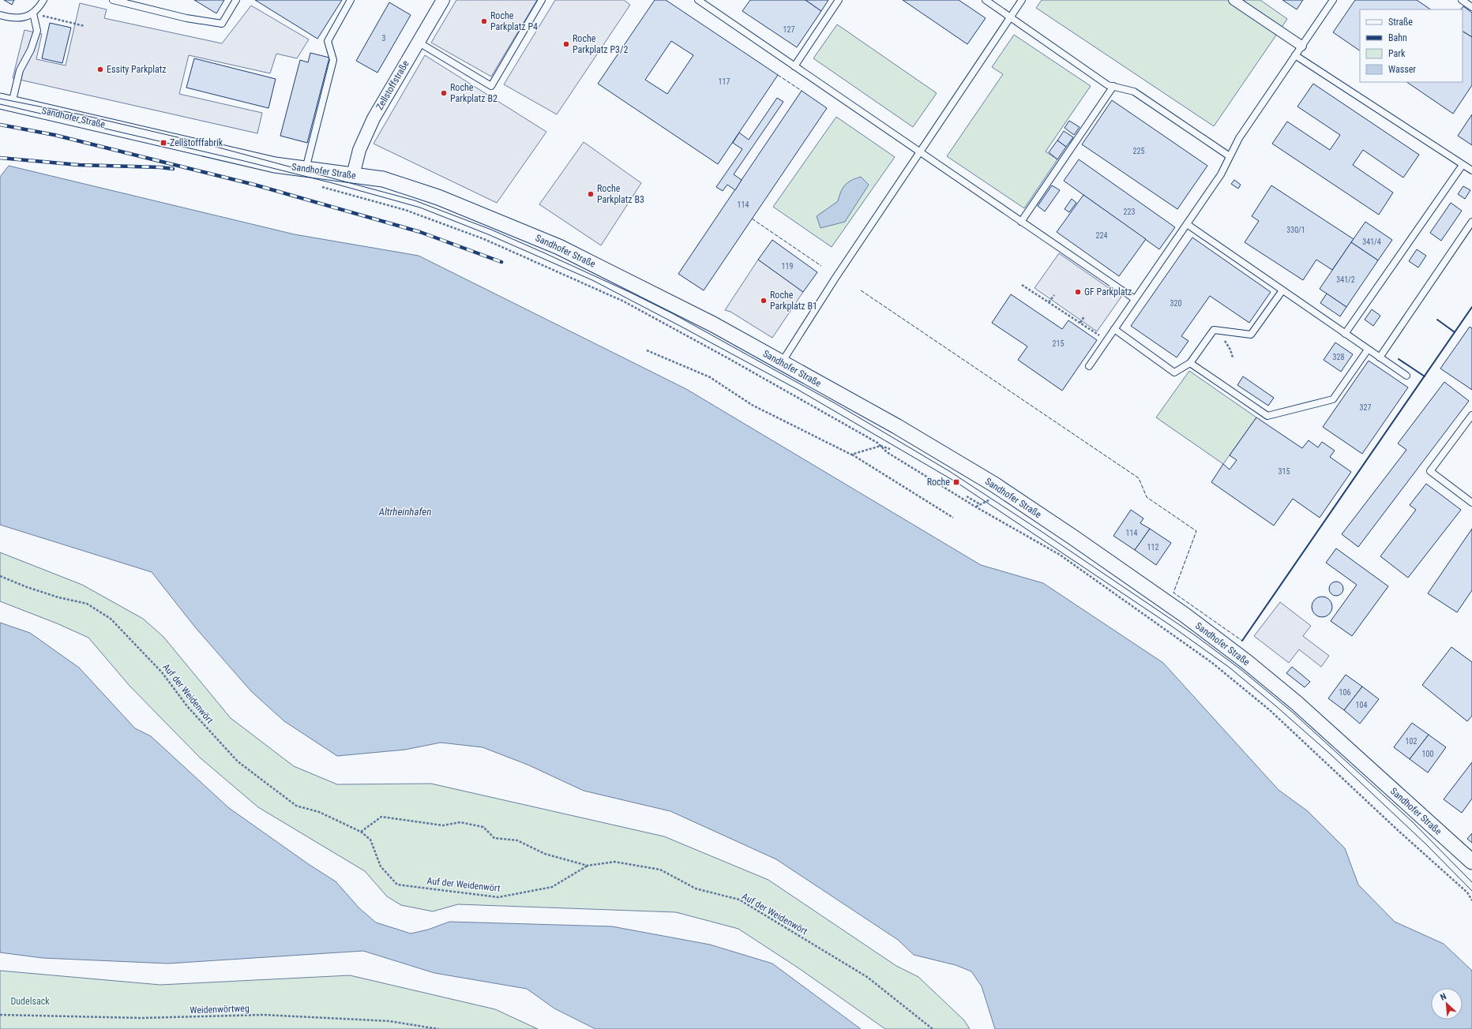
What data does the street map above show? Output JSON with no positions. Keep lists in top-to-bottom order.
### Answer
{
  "streets": {
    "street": ["Zellstoffstraße", "Sandhofer Straße"],
    "path": ["Auf der Weidenwört", "Weidenwörtweg"]
  },
  "crossings": [
    ["Zellstoffstraße", "Sandhofer Straße"]
  ],
  "water": ["Altrheinhafen"],
  "parks": ["Dudelsack"],
  "places": {
    "other": [
      "Roche Parkplatz P4",
      "Roche Parkplatz P3/2",
      "Essity Parkplatz",
      "Roche Parkplatz B2",
      "Roche Parkplatz B3",
      "GF Parkplatz",
      "Roche Parkplatz B1"
    ],
    "transit": ["Zellstofffabrik", "Roche"]
  },
  "house_numbers": [
    "127",
    "3",
    "117",
    "225",
    "114",
    "223",
    "330/1",
    "224",
    "341/4",
    "119",
    "341/2",
    "320",
    "215",
    "328",
    "327",
    "315",
    "114",
    "112",
    "106",
    "104",
    "102",
    "100"
  ],
  "legend": [
    "Straße",
    "Bahn",
    "Park",
    "Wasser"
  ],
  "north": "top left"
}
